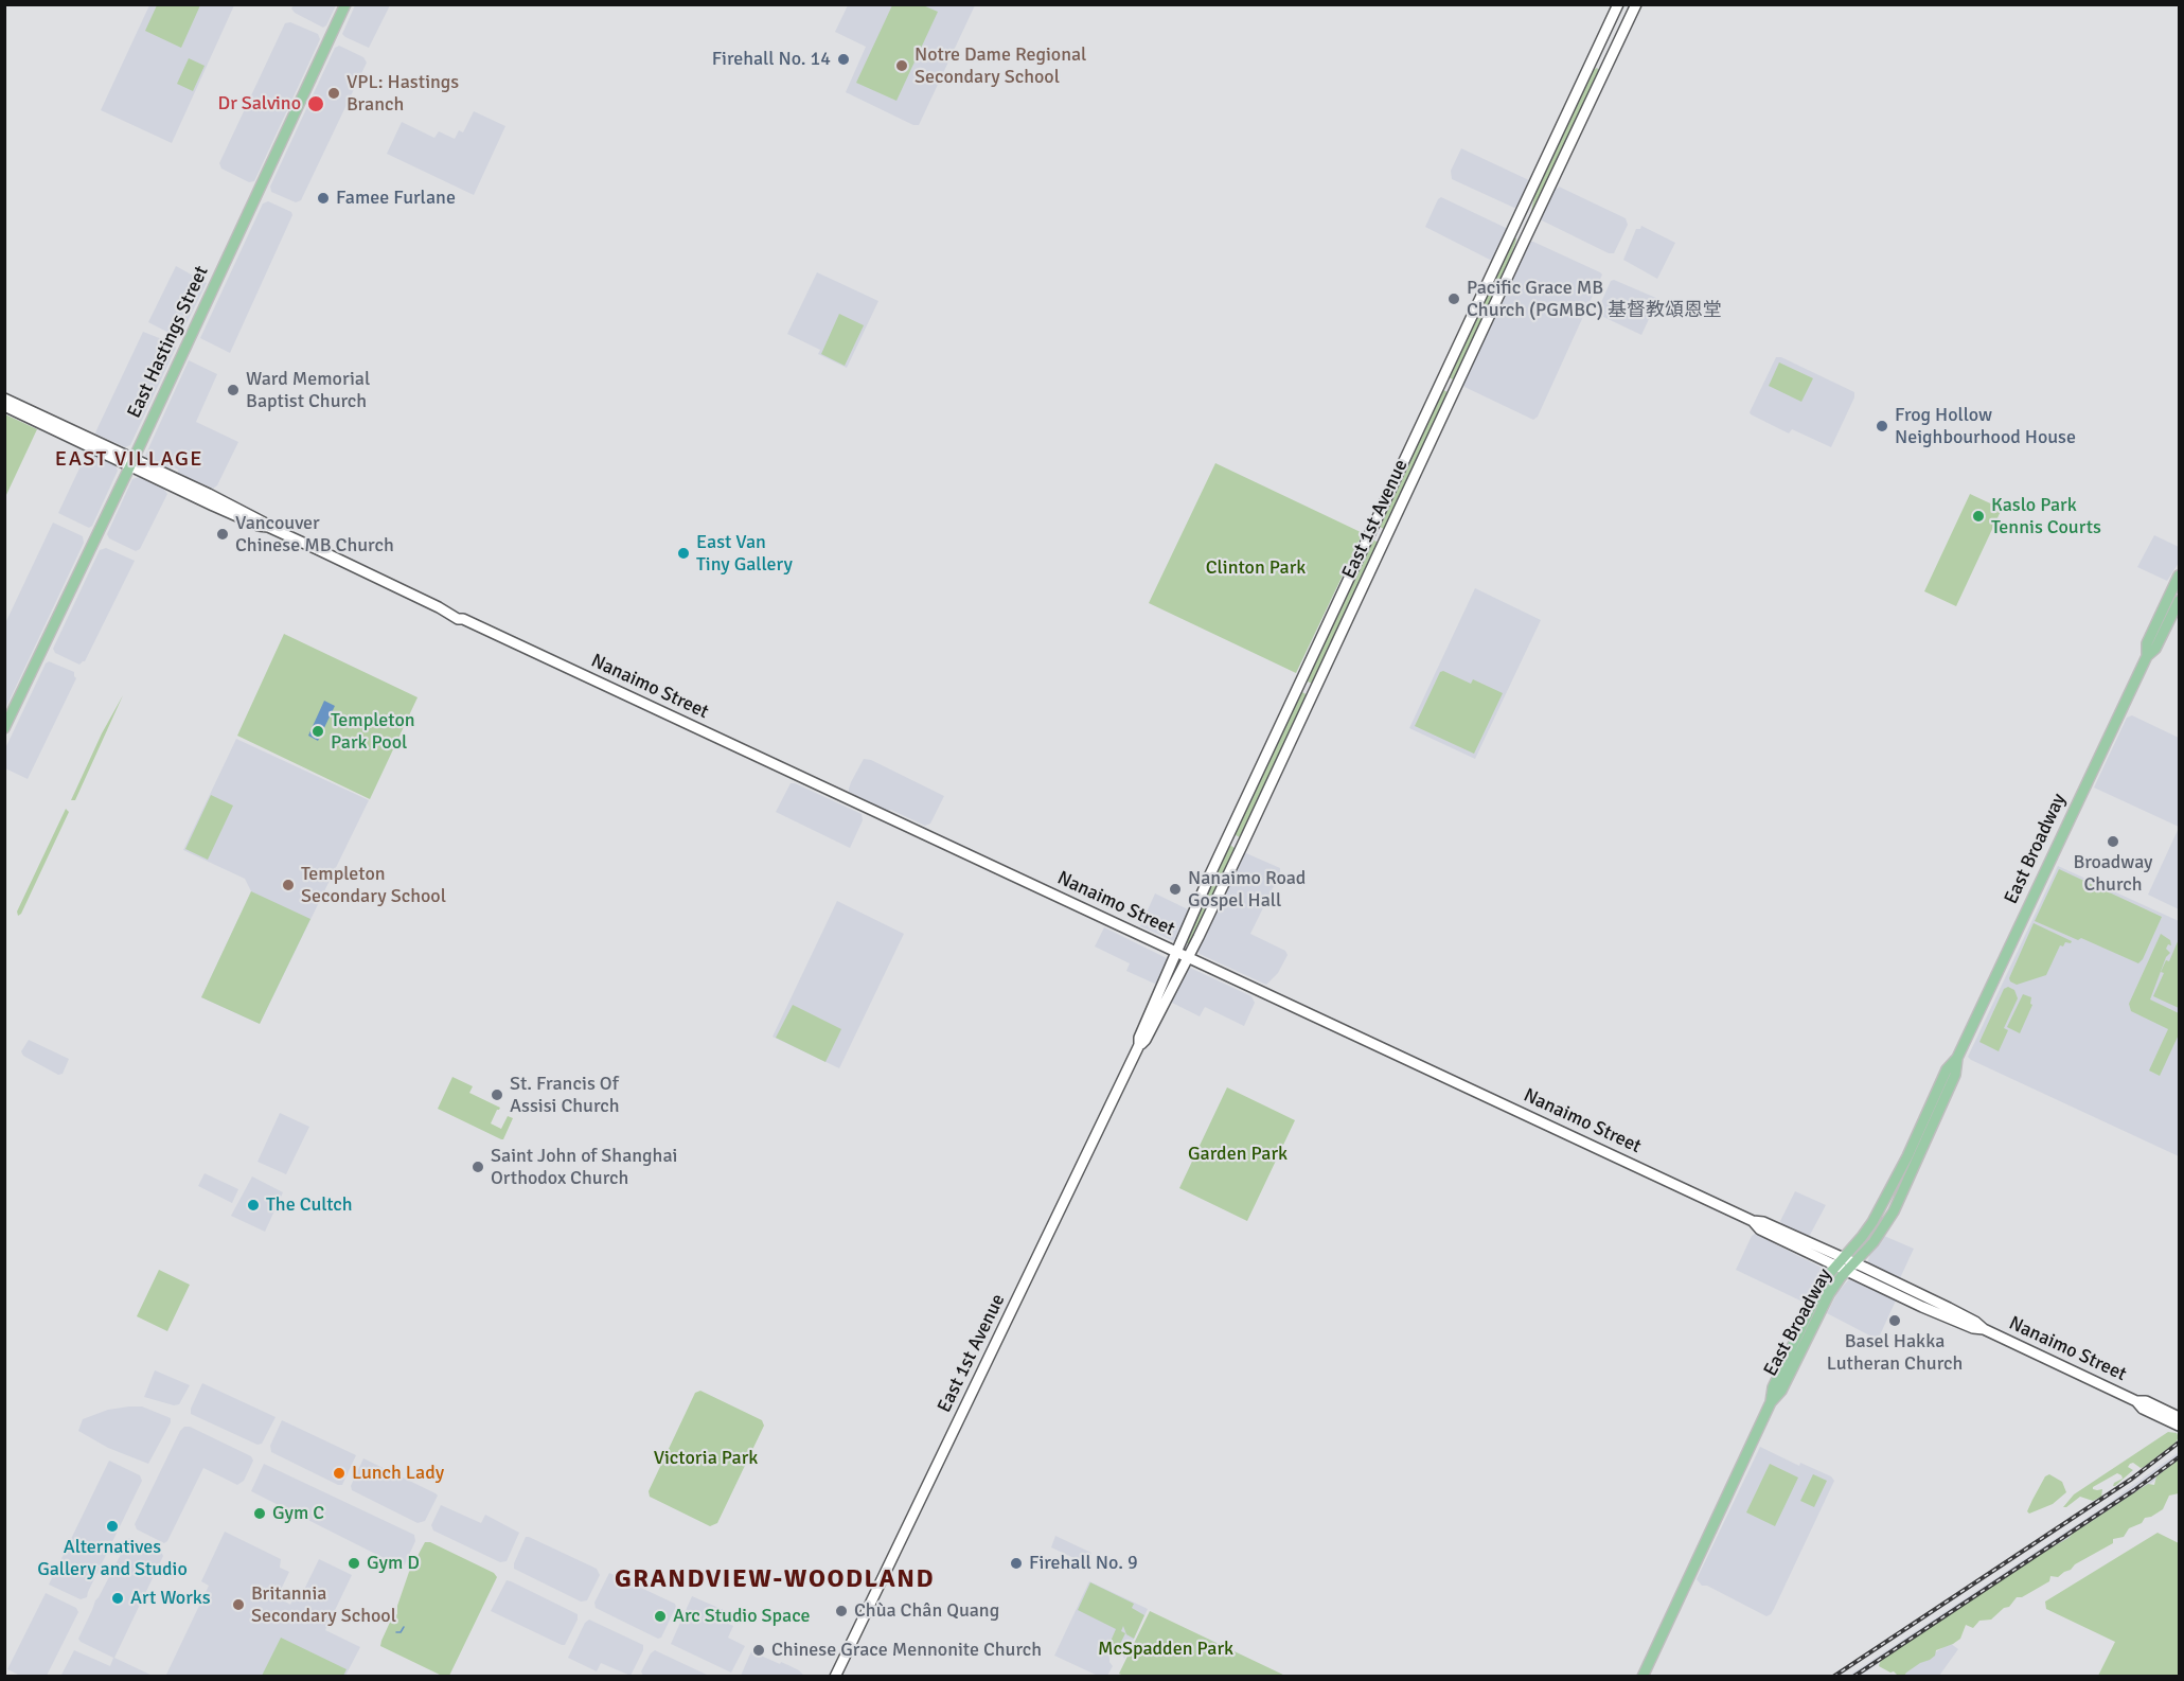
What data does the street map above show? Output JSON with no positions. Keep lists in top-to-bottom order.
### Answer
{
  "streets": {
    "main road": [
      "East Hastings Street",
      "East 1st Avenue",
      "Nanaimo Street",
      "East Broadway"
    ]
  },
  "crossings": [
    ["East Hastings Street", "Nanaimo Street"],
    ["East 1st Avenue", "Nanaimo Street"],
    ["Nanaimo Street", "East Broadway"]
  ],
  "districts": ["EAST VILLAGE", "GRANDVIEW-WOODLAND"],
  "parks": [
    "Clinton Park",
    "Garden Park",
    "Victoria Park",
    "McSpadden Park"
  ],
  "places": [
    "Firehall No. 14",
    "Notre Dame Regional Secondary School",
    "VPL: Hastings Branch",
    "Dr Salvino",
    "Famee Furlane",
    "Pacific Grace MB Church (PGMBC) 基督教頌恩堂",
    "Ward Memorial Baptist Church",
    "Frog Hollow Neighbourhood House",
    "Kaslo Park Tennis Courts",
    "Vancouver Chinese MB Church",
    "East Van Tiny Gallery",
    "Templeton Park Pool",
    "Broadway Church",
    "Templeton Secondary School",
    "Nanaimo Road Gospel Hall",
    "St. Francis Of Assisi Church",
    "Saint John of Shanghai Orthodox Church",
    "The Cultch",
    "Basel Hakka Lutheran Church",
    "Lunch Lady",
    "Gym C",
    "Alternatives Gallery and Studio",
    "Gym D",
    "Firehall No. 9",
    "Art Works",
    "Britannia Secondary School",
    "Chùa Chân Quang",
    "Arc Studio Space",
    "Chinese Grace Mennonite Church"
  ]
}
